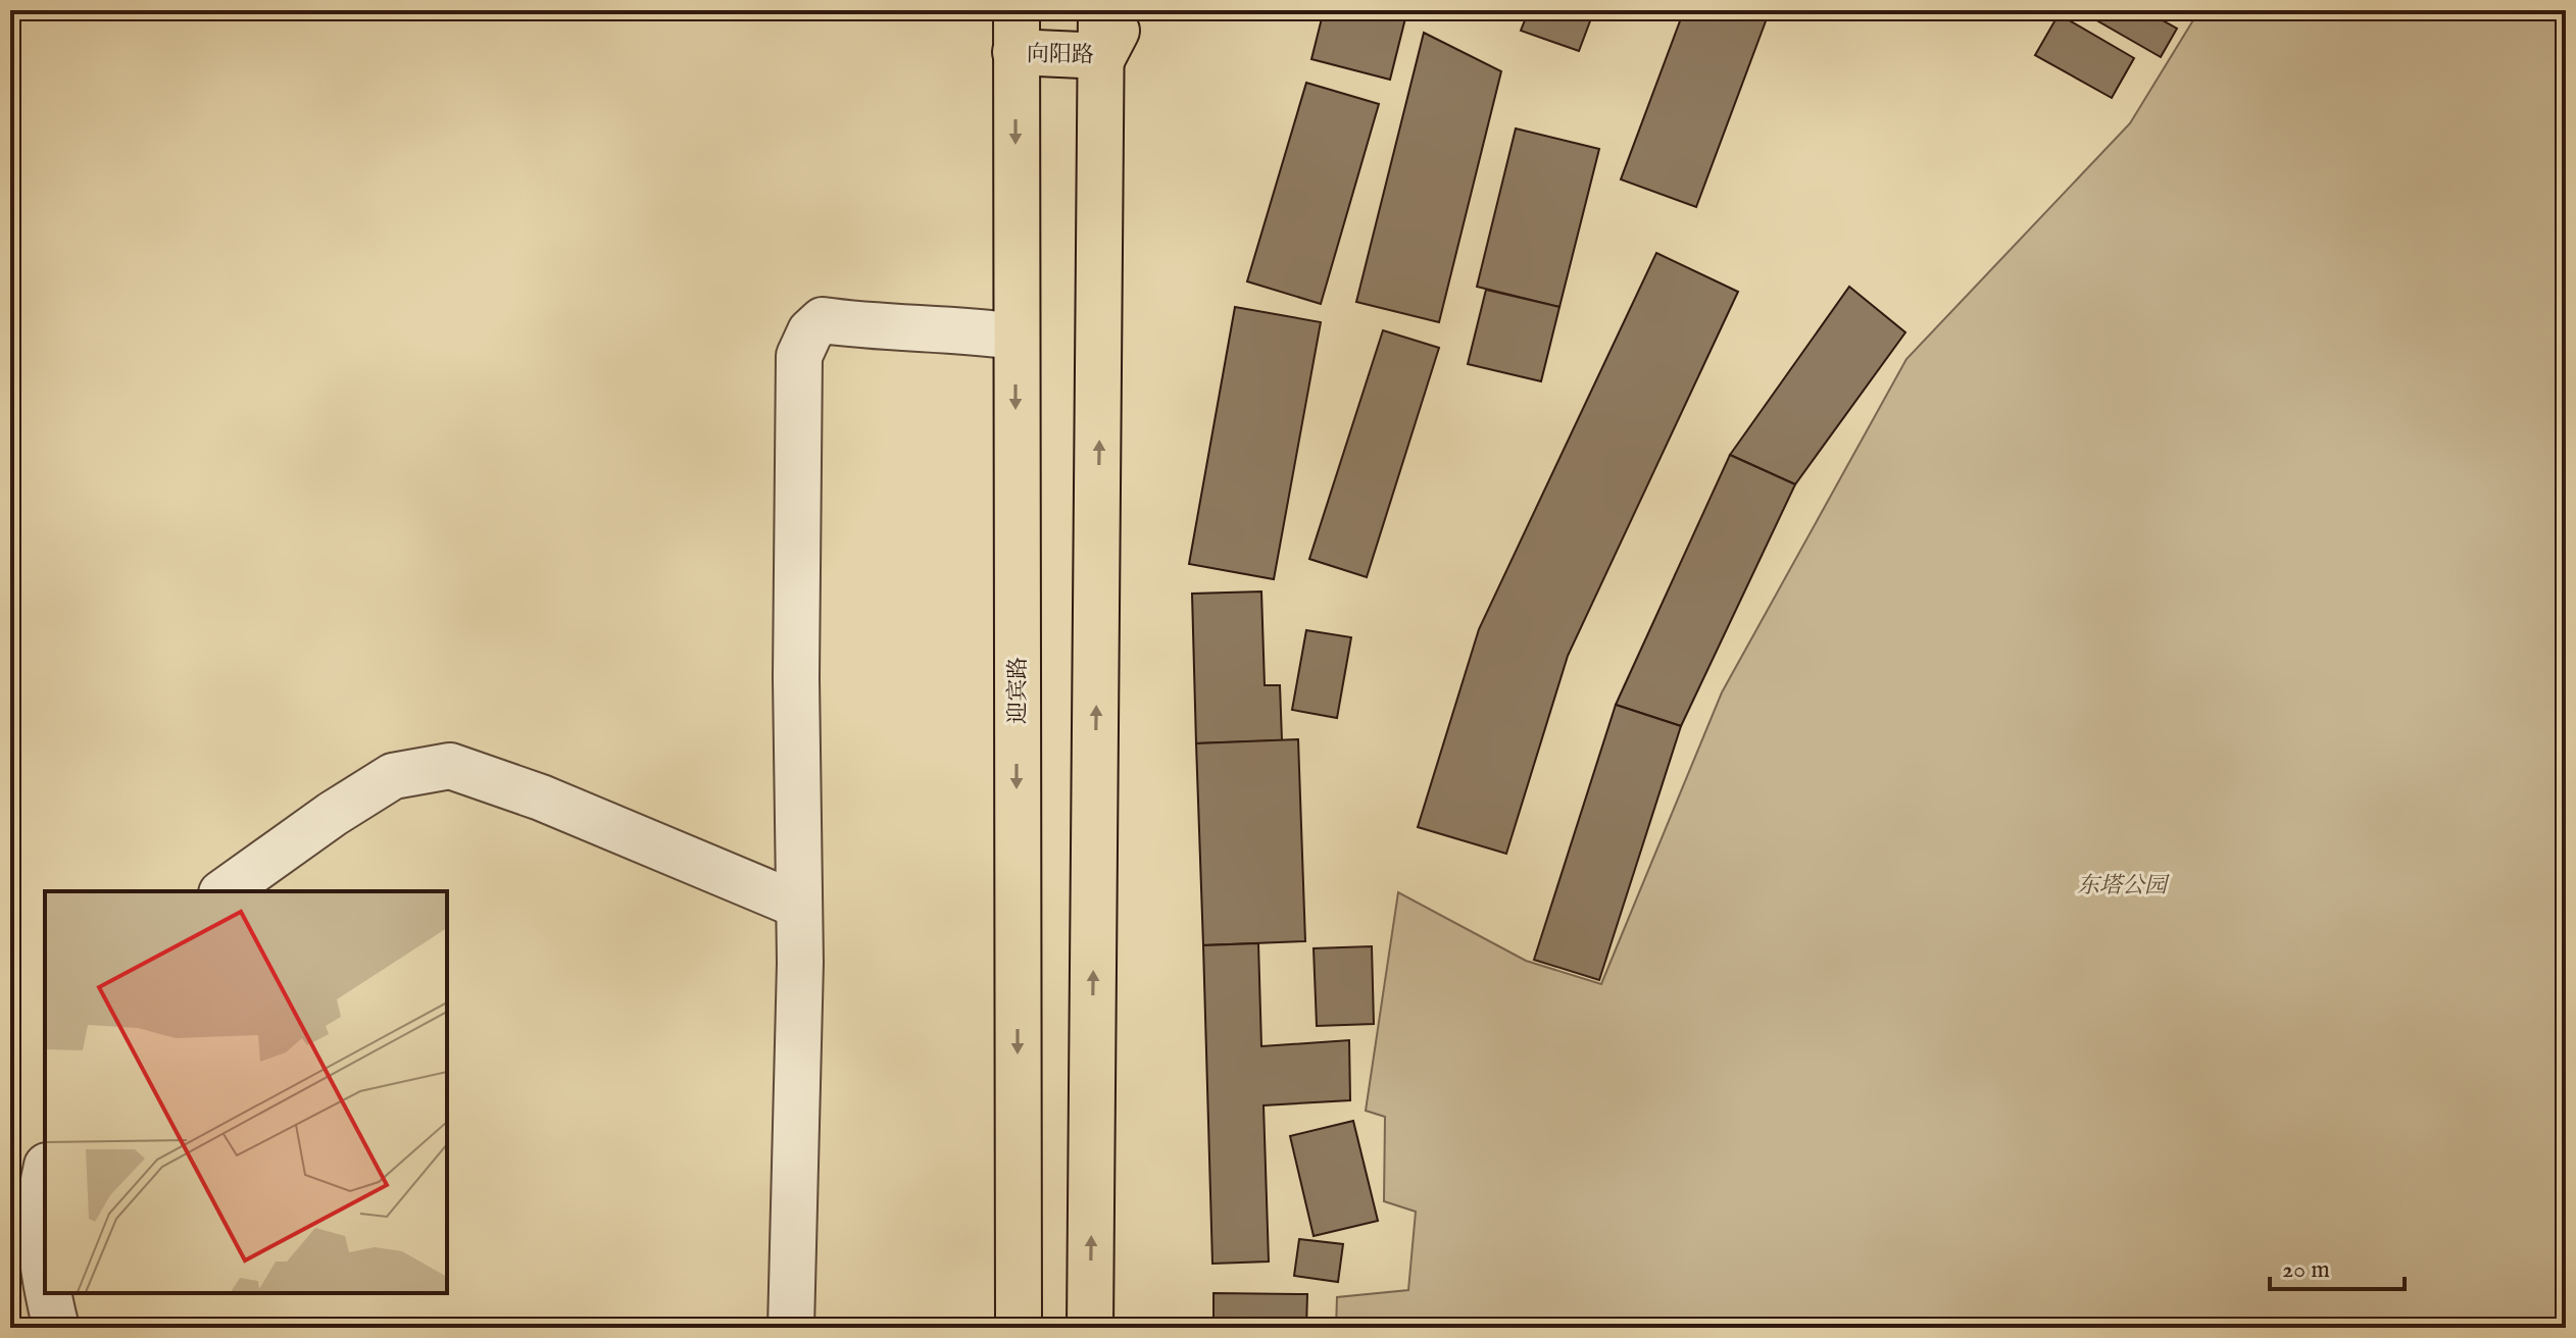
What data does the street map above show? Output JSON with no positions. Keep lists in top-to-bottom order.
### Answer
{
  "streets": {
    "main road": ["向阳路", "迎宾路"]
  },
  "crossings": [
    ["向阳路", "迎宾路"]
  ],
  "parks": ["东塔公园"],
  "scale_bar": "20 m"
}
